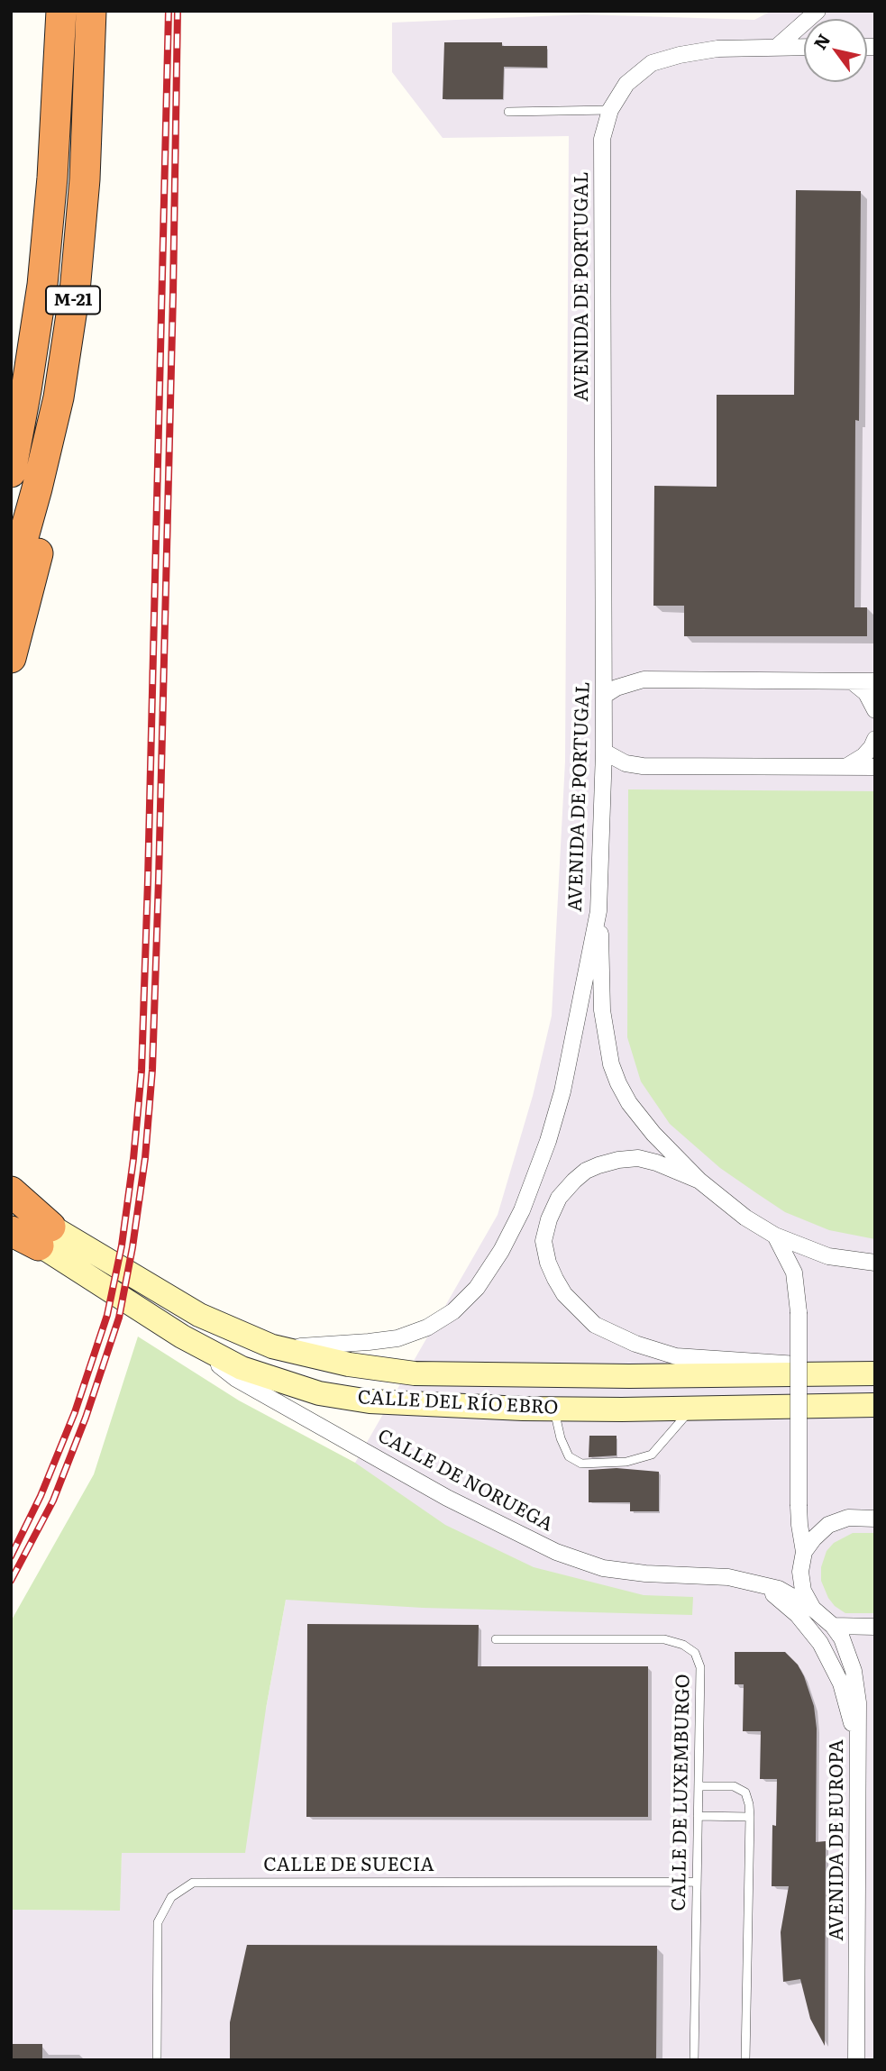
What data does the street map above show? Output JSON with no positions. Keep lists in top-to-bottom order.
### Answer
{
  "streets": {
    "highway": ["M-21"],
    "main road": ["CALLE DEL RÍO EBRO"],
    "street": ["AVENIDA DE PORTUGAL", "CALLE DE NORUEGA", "AVENIDA DE EUROPA"],
    "lane": ["CALLE DE LUXEMBURGO", "CALLE DE SUECIA"]
  },
  "crossings": [
    ["AVENIDA DE PORTUGAL", "CALLE DEL RÍO EBRO"],
    ["CALLE DEL RÍO EBRO", "CALLE DE NORUEGA"],
    ["CALLE DE NORUEGA", "AVENIDA DE EUROPA"],
    ["CALLE DE LUXEMBURGO", "CALLE DE SUECIA"]
  ],
  "north": "top left"
}
